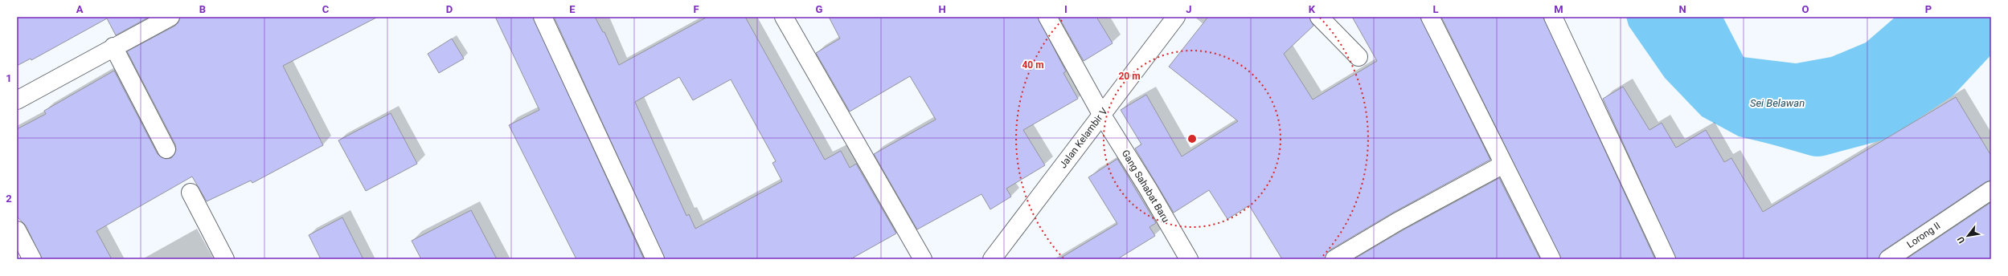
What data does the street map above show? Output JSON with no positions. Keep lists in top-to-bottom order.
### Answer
{
  "streets": {
    "street": ["Jalan Kelambir V", "Gang Sahabat Baru", "Lorong II"]
  },
  "crossings": [
    ["Jalan Kelambir V", "Gang Sahabat Baru"]
  ],
  "water": ["Sei Belawan"],
  "north": "bottom left",
  "grid": {
    "columns": [
      "A",
      "B",
      "C",
      "D",
      "E",
      "F",
      "G",
      "H",
      "I",
      "J",
      "K",
      "L",
      "M",
      "N",
      "O",
      "P"
    ],
    "rows": ["1", "2"]
  },
  "rings": ["40 m", "20 m"]
}
